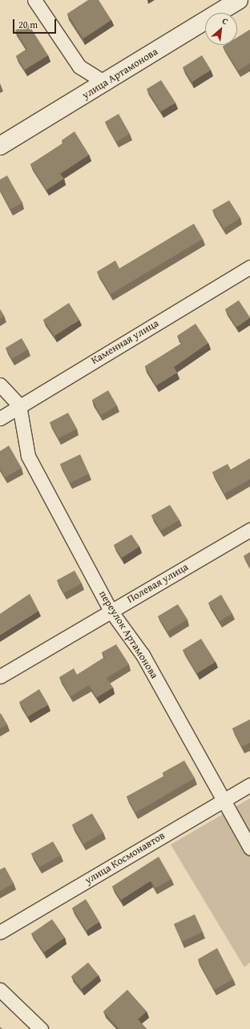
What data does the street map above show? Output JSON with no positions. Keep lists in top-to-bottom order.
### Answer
{
  "streets": {
    "street": [
      "улица Артамонова",
      "Каменная улица",
      "Полевая улица",
      "переулок Артамонова",
      "улица Космонавтов"
    ]
  },
  "crossings": [
    ["Каменная улица", "переулок Артамонова"],
    ["Полевая улица", "переулок Артамонова"],
    ["переулок Артамонова", "улица Космонавтов"]
  ],
  "scale_bar": "20 m",
  "north": "top right"
}
